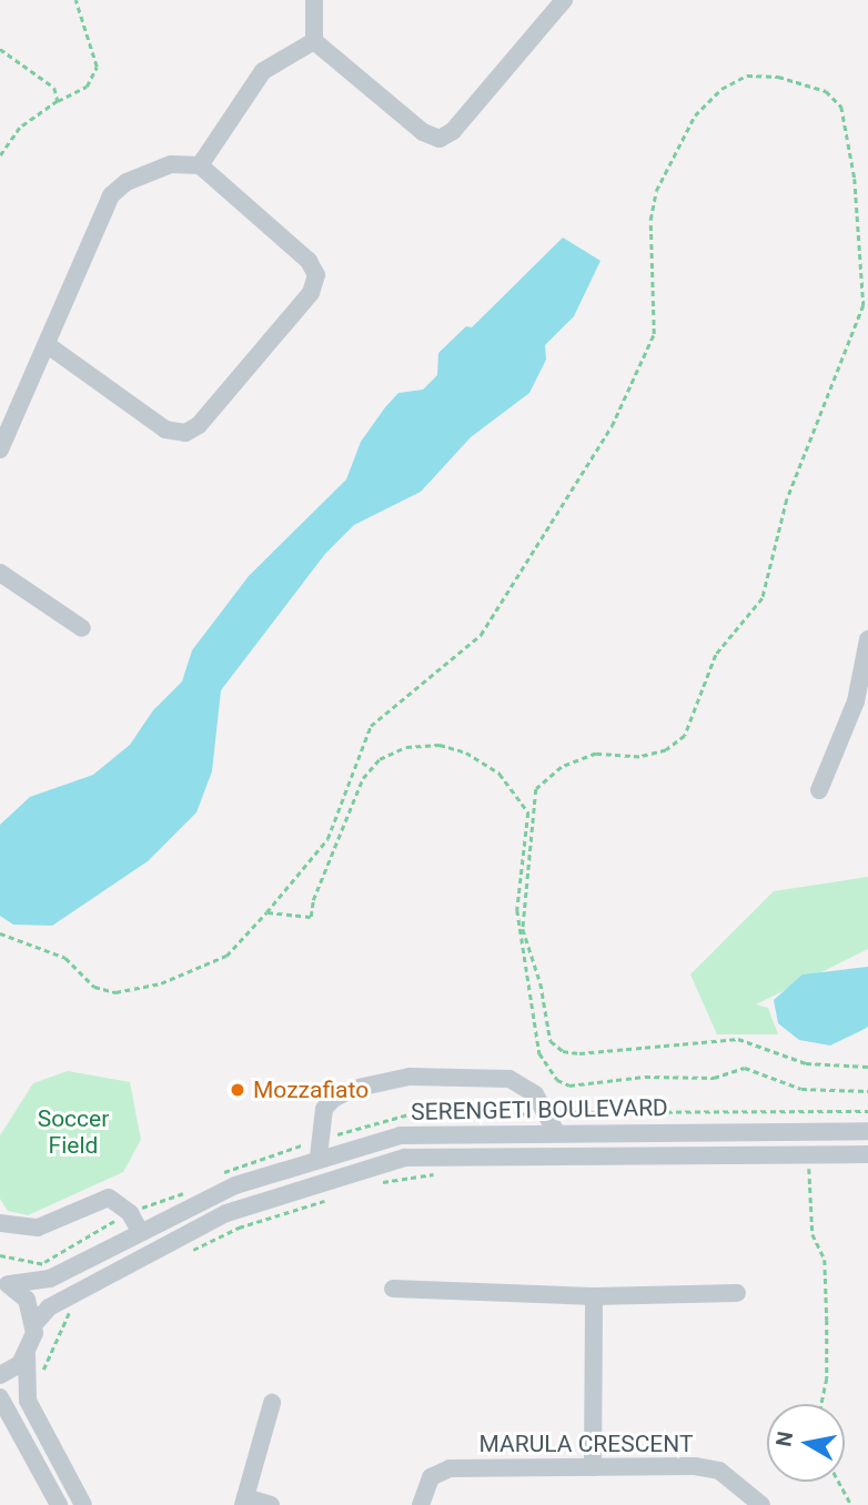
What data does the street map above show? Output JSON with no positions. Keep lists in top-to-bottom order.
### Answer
{
  "streets": {
    "street": ["SERENGETI BOULEVARD", "MARULA CRESCENT"]
  },
  "parks": ["Soccer Field"],
  "places": ["Mozzafiato"],
  "north": "left"
}
